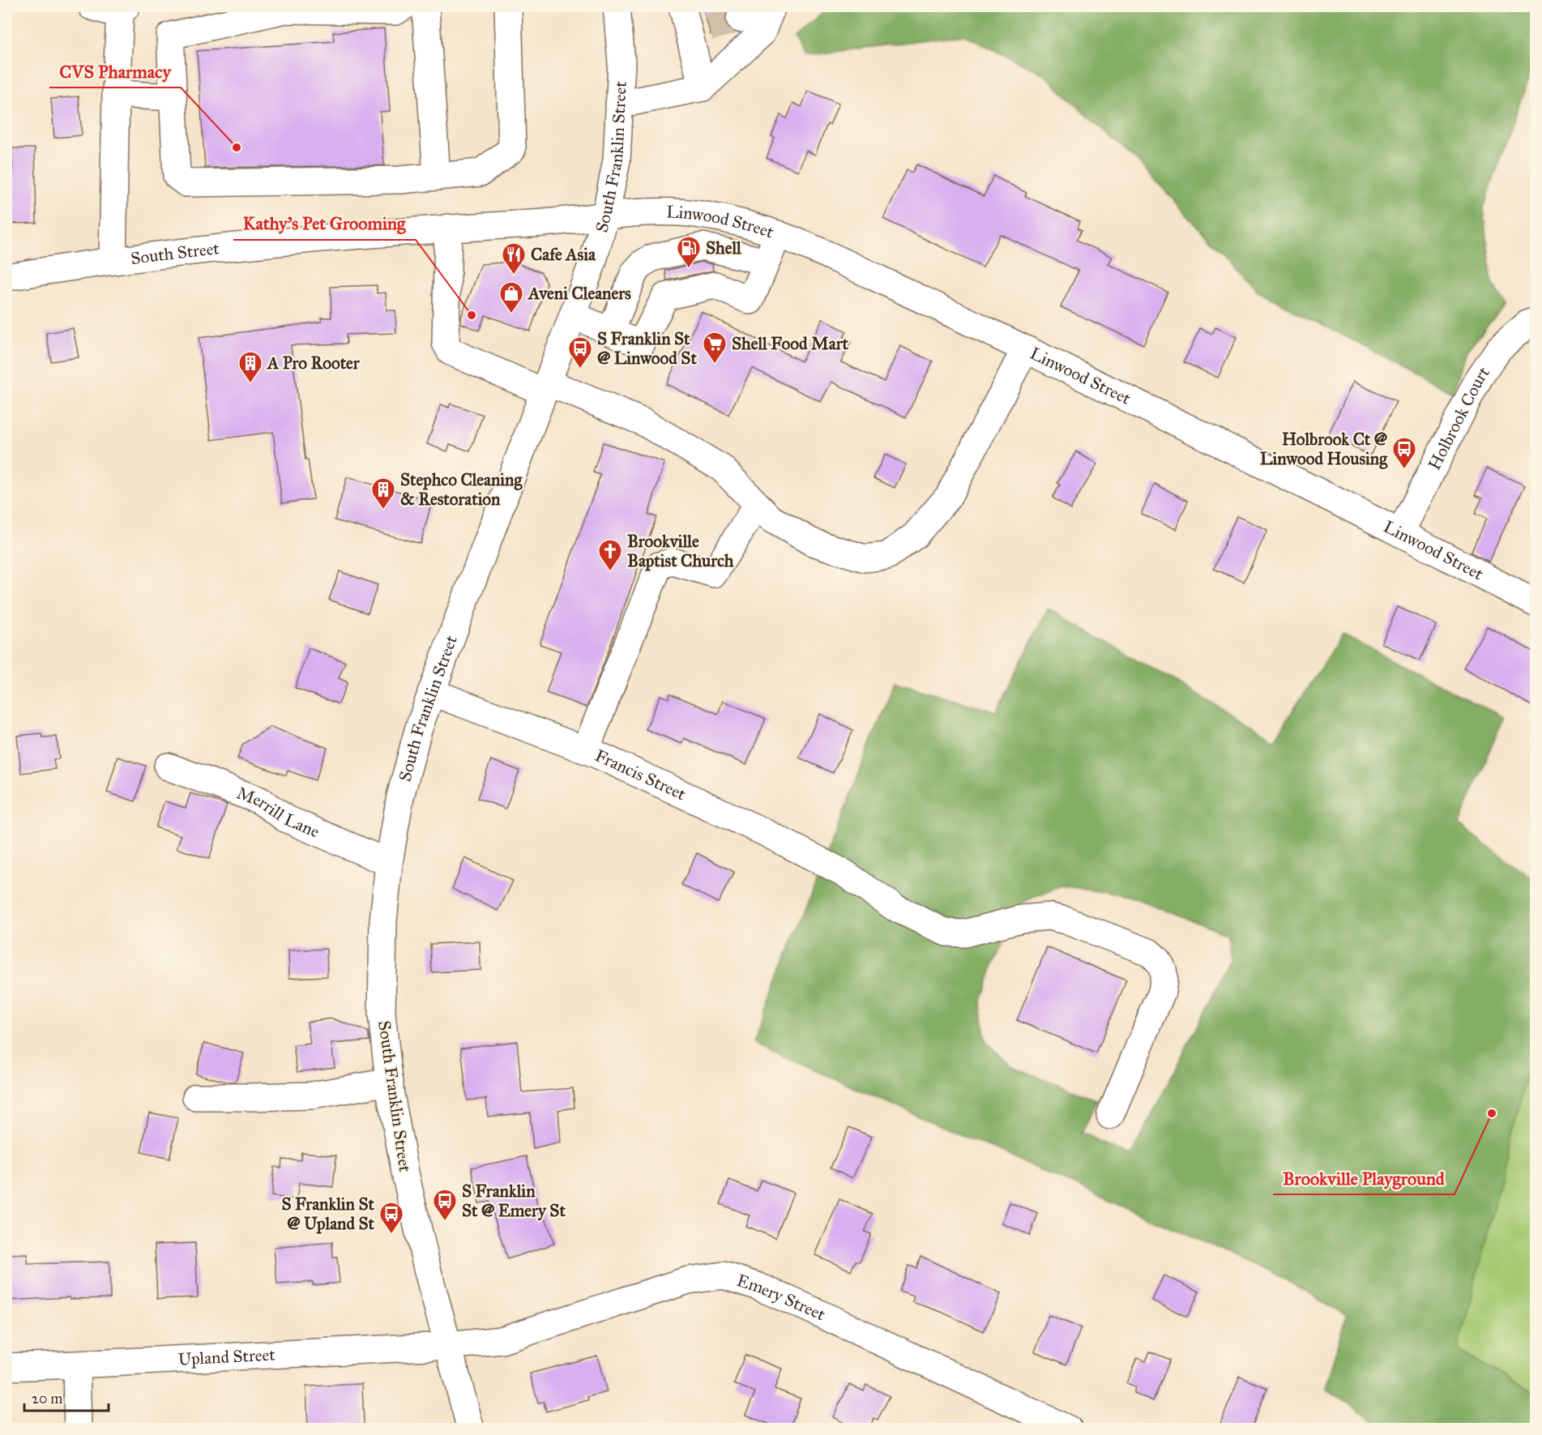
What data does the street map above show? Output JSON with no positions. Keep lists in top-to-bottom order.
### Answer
{
  "streets": {
    "main road": [
      "South Franklin Street",
      "Linwood Street",
      "South Street",
      "Holbrook Court",
      "Francis Street",
      "Merrill Lane",
      "Emery Street",
      "Upland Street"
    ]
  },
  "crossings": [
    ["South Franklin Street", "Linwood Street"],
    ["South Franklin Street", "South Street"],
    ["South Franklin Street", "Francis Street"],
    ["South Franklin Street", "Merrill Lane"],
    ["South Franklin Street", "Emery Street"],
    ["South Franklin Street", "Upland Street"],
    ["Linwood Street", "South Street"],
    ["Linwood Street", "Holbrook Court"],
    ["Emery Street", "Upland Street"]
  ],
  "places": {
    "other": ["CVS Pharmacy", "Kathy's Pet Grooming", "Brookville Playground"],
    "fuel station": ["Shell"],
    "restaurant": ["Cafe Asia"],
    "shop": ["Aveni Cleaners"],
    "supermarket": ["Shell Food Mart"],
    "bus stop": [
      "S Franklin St @ Linwood St",
      "Holbrook Ct @ Linwood Housing",
      "S Franklin St @ Emery St",
      "S Franklin St @ Upland St"
    ],
    "building": ["A Pro Rooter", "Stephco Cleaning & Restoration"],
    "church": ["Brookville Baptist Church"]
  },
  "scale_bar": "20 m"
}
